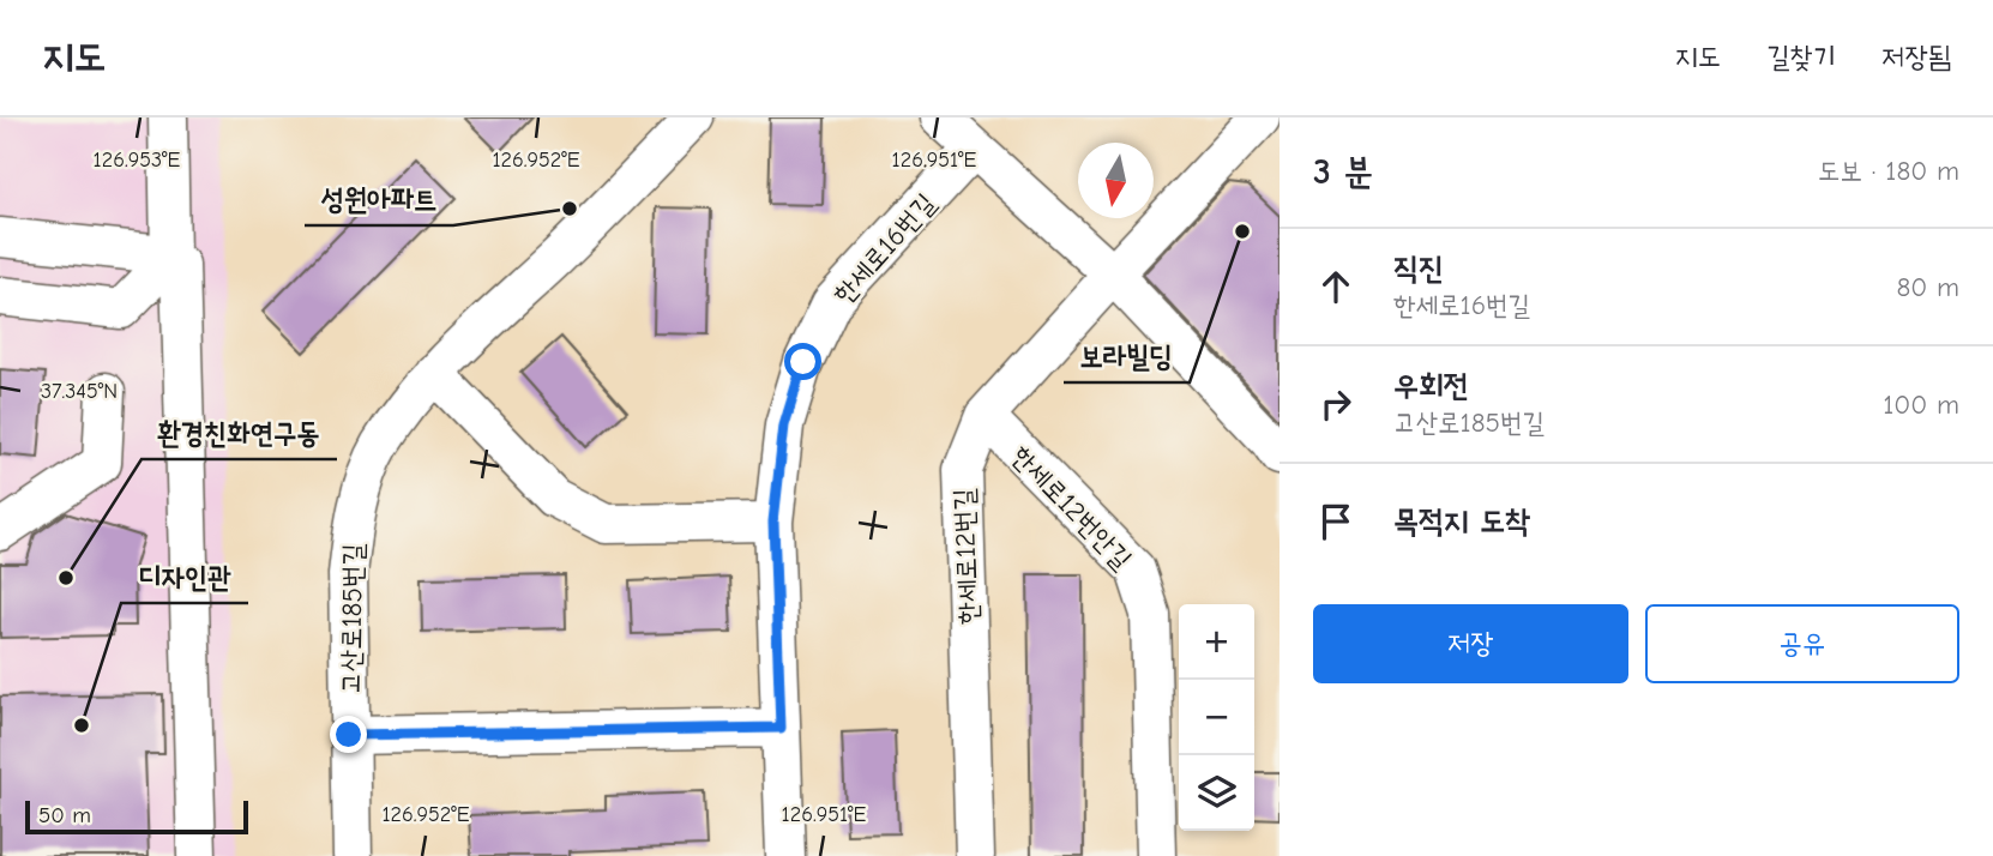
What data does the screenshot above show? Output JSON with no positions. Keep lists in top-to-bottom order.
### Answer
{
  "streets": {
    "street": [
      "한세로16번길",
      "한세로12번안길",
      "한세로12번길",
      "고산로185번길"
    ]
  },
  "crossings": [
    ["한세로16번길", "고산로185번길"],
    ["한세로12번안길", "한세로12번길"]
  ],
  "places": [
    "성원아파트",
    "보라빌딩",
    "환경친화연구동",
    "디자인관"
  ],
  "scale_bar": "50 m",
  "north": "bottom",
  "page": {
    "header": "지도",
    "nav": ["지도", "길찾기", "저장됨"],
    "heading": ["3 분", "도보 · 180 m"],
    "list": [
      ["직진", "한세로16번길", "80 m"],
      ["우회전", "고산로185번길", "100 m"],
      "목적지 도착"
    ],
    "buttons": ["저장", "공유"],
    "map_buttons": ["+", "−"],
    "scale": "50 m"
  },
  "coordinates": [
    "126.953°E",
    "126.952°E",
    "126.951°E",
    "37.345°N"
  ]
}
